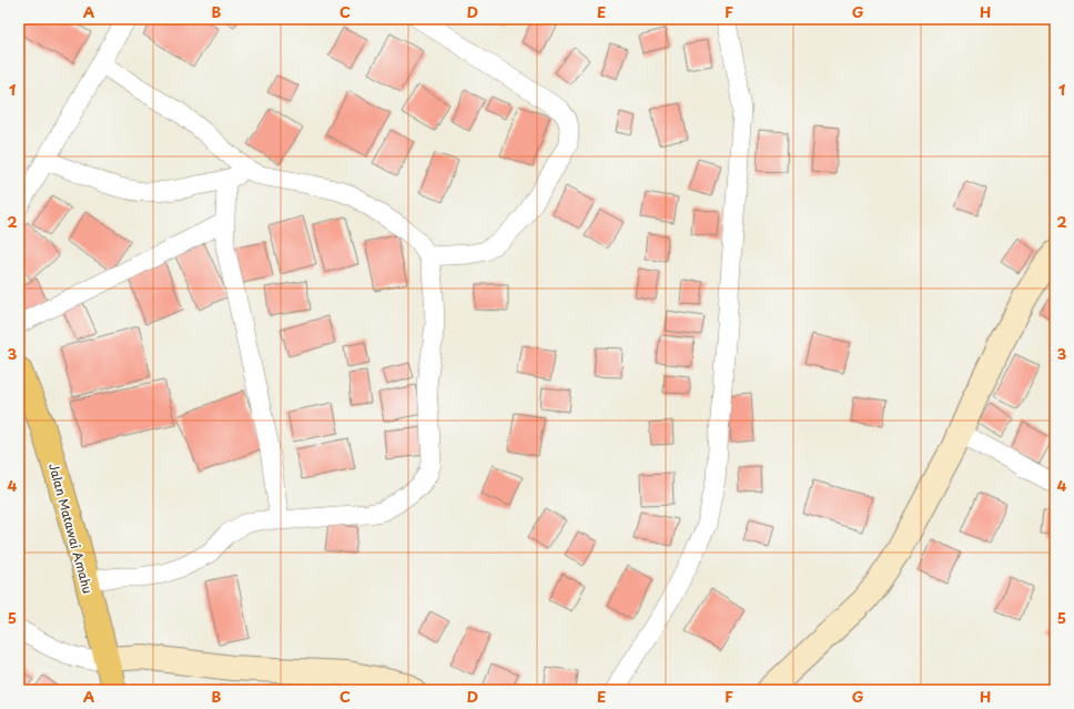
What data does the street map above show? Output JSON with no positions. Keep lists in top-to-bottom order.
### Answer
{
  "streets": {
    "highway": ["Jalan Matawai Amahu"]
  },
  "grid": {
    "columns": [
      "A",
      "B",
      "C",
      "D",
      "E",
      "F",
      "G",
      "H"
    ],
    "rows": [
      "1",
      "2",
      "3",
      "4",
      "5"
    ]
  }
}
